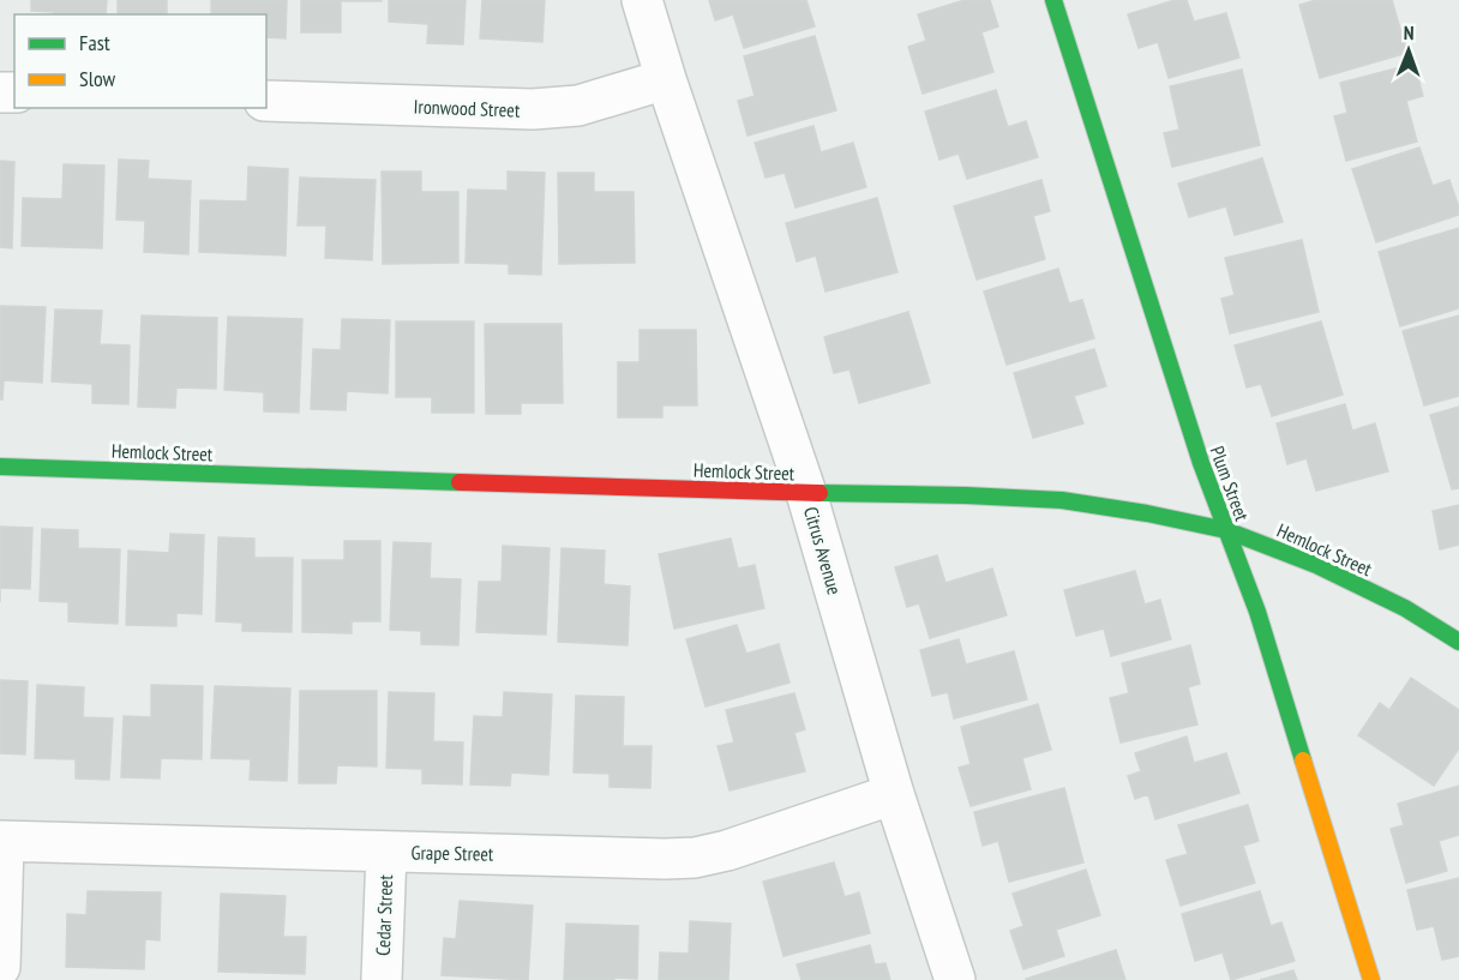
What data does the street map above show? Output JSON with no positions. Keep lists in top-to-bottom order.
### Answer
{
  "streets": {
    "street": [
      "Ironwood Street",
      "Hemlock Street",
      "Plum Street",
      "Citrus Avenue",
      "Grape Street",
      "Cedar Street"
    ]
  },
  "crossings": [
    ["Ironwood Street", "Citrus Avenue"],
    ["Hemlock Street", "Plum Street"],
    ["Hemlock Street", "Citrus Avenue"],
    ["Citrus Avenue", "Grape Street"],
    ["Grape Street", "Cedar Street"]
  ],
  "legend": ["Fast", "Slow"],
  "north": "top"
}
